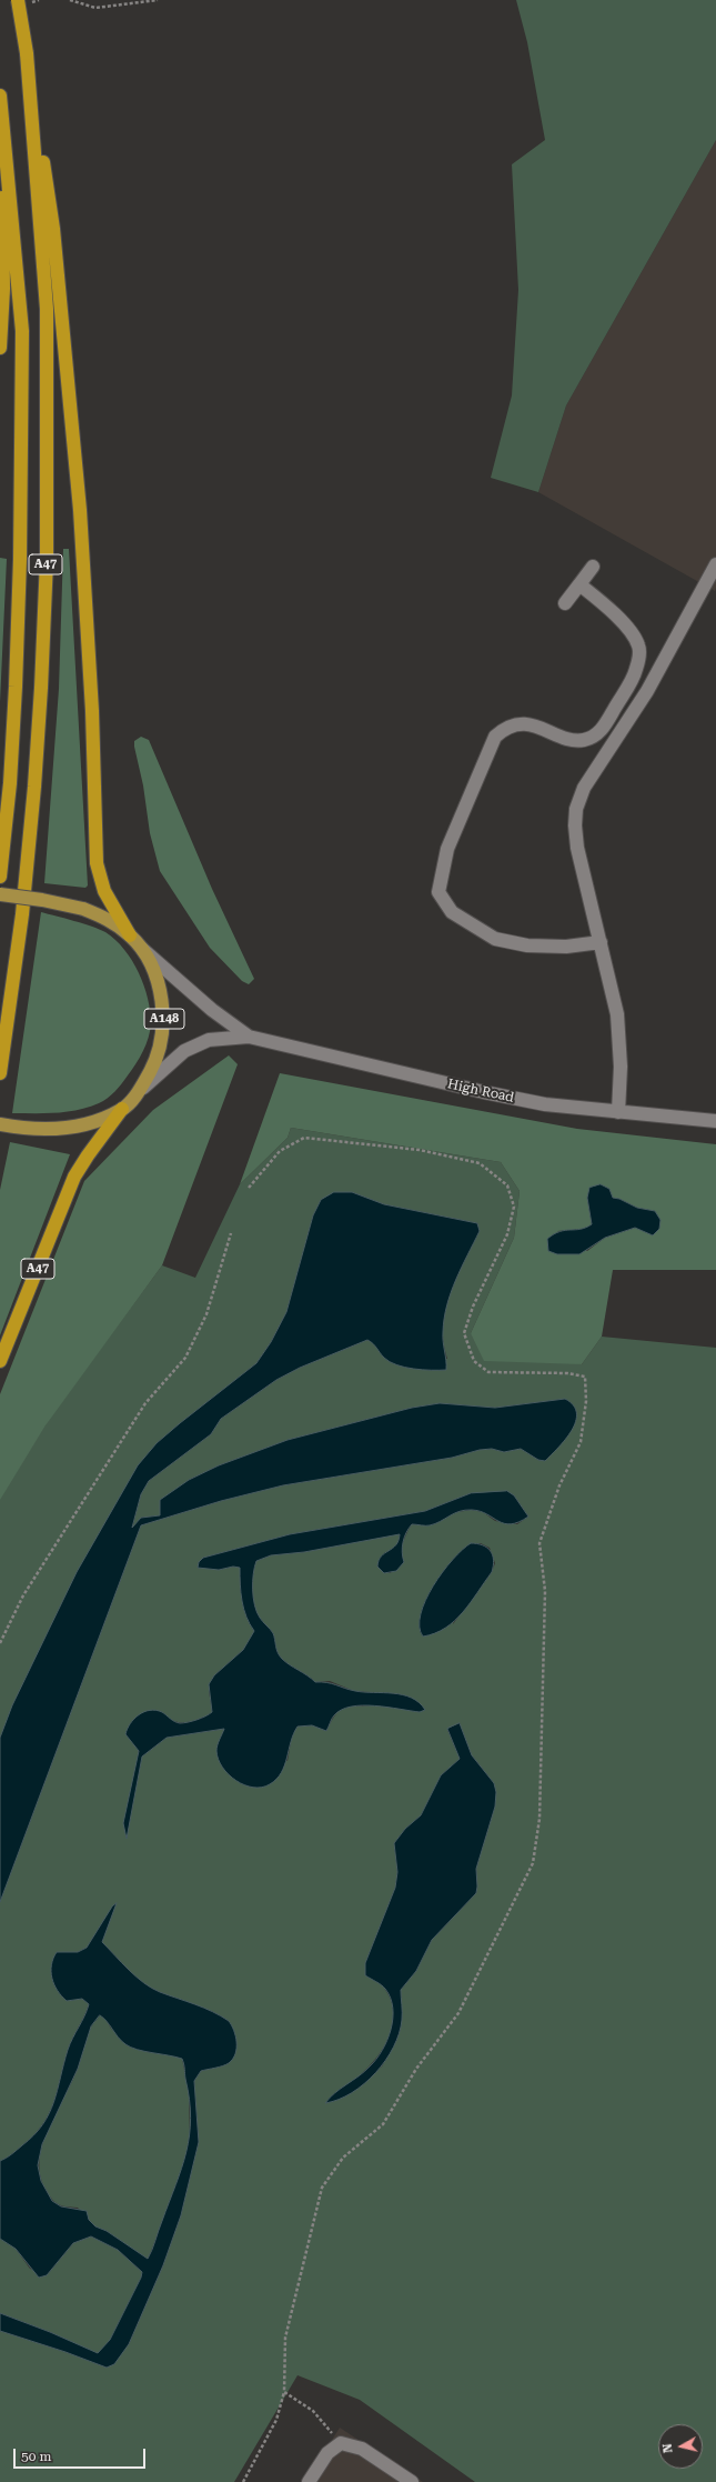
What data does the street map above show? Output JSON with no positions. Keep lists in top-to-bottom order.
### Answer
{
  "streets": {
    "highway": ["A47"],
    "main road": ["A148"],
    "street": ["High Road"]
  },
  "crossings": [
    ["A47", "A148"],
    ["A148", "High Road"]
  ],
  "scale_bar": "50 m",
  "north": "left"
}
